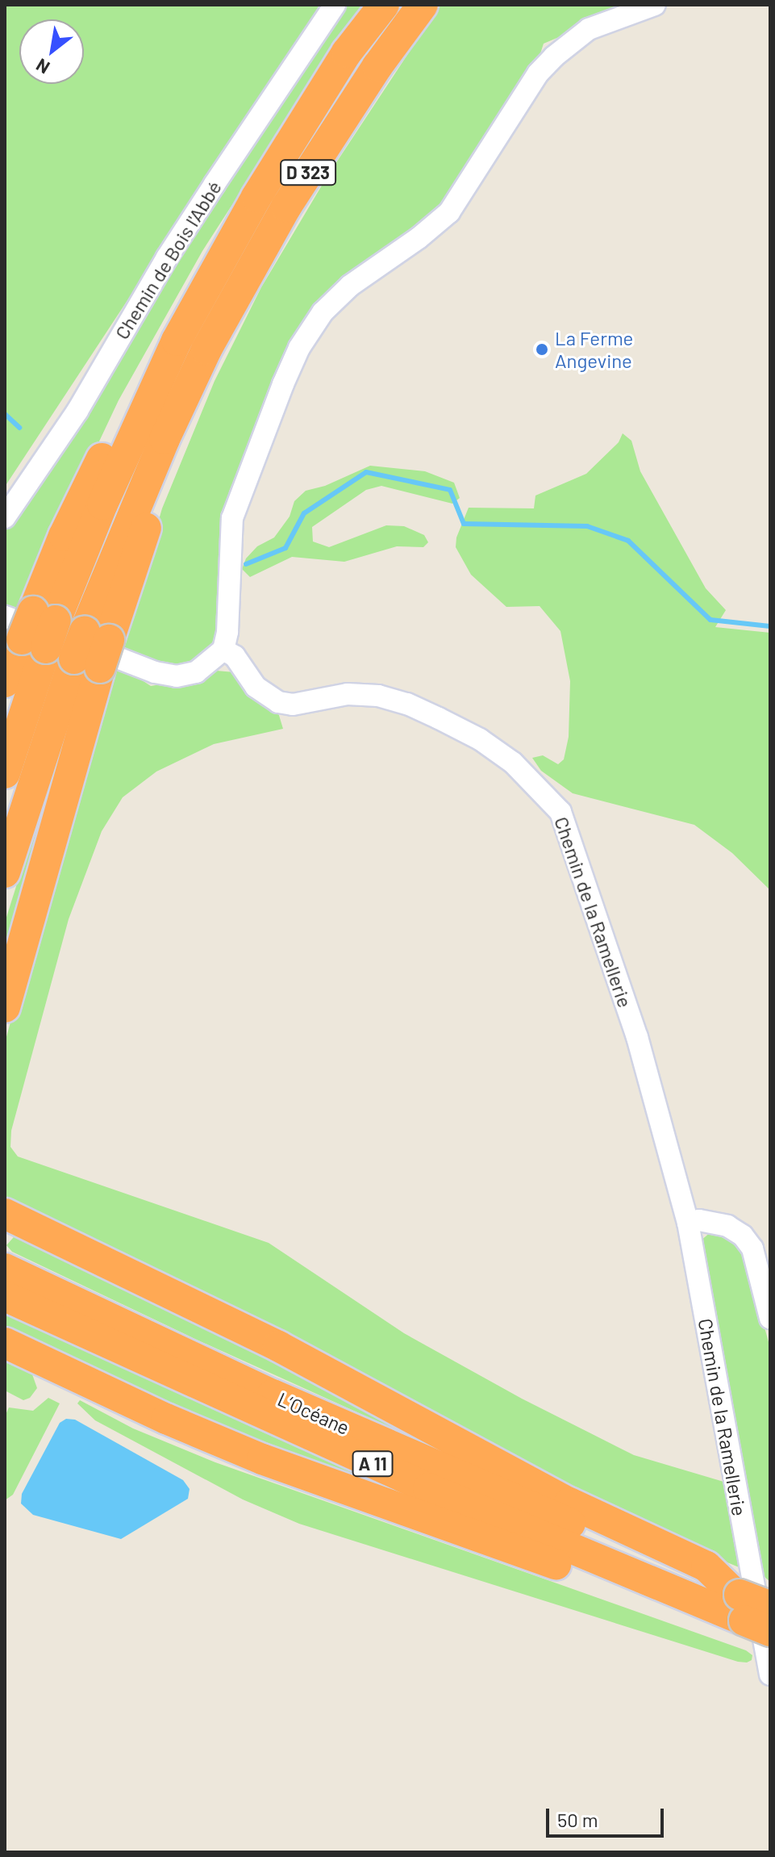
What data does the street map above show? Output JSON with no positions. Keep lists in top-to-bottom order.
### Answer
{
  "streets": {
    "highway": ["D 323", "L’Océane", "A 11"],
    "street": ["Chemin de Bois l'Abbé", "Chemin de la Ramellerie"]
  },
  "places": ["La Ferme Angevine"],
  "scale_bar": "50 m",
  "north": "bottom left"
}
